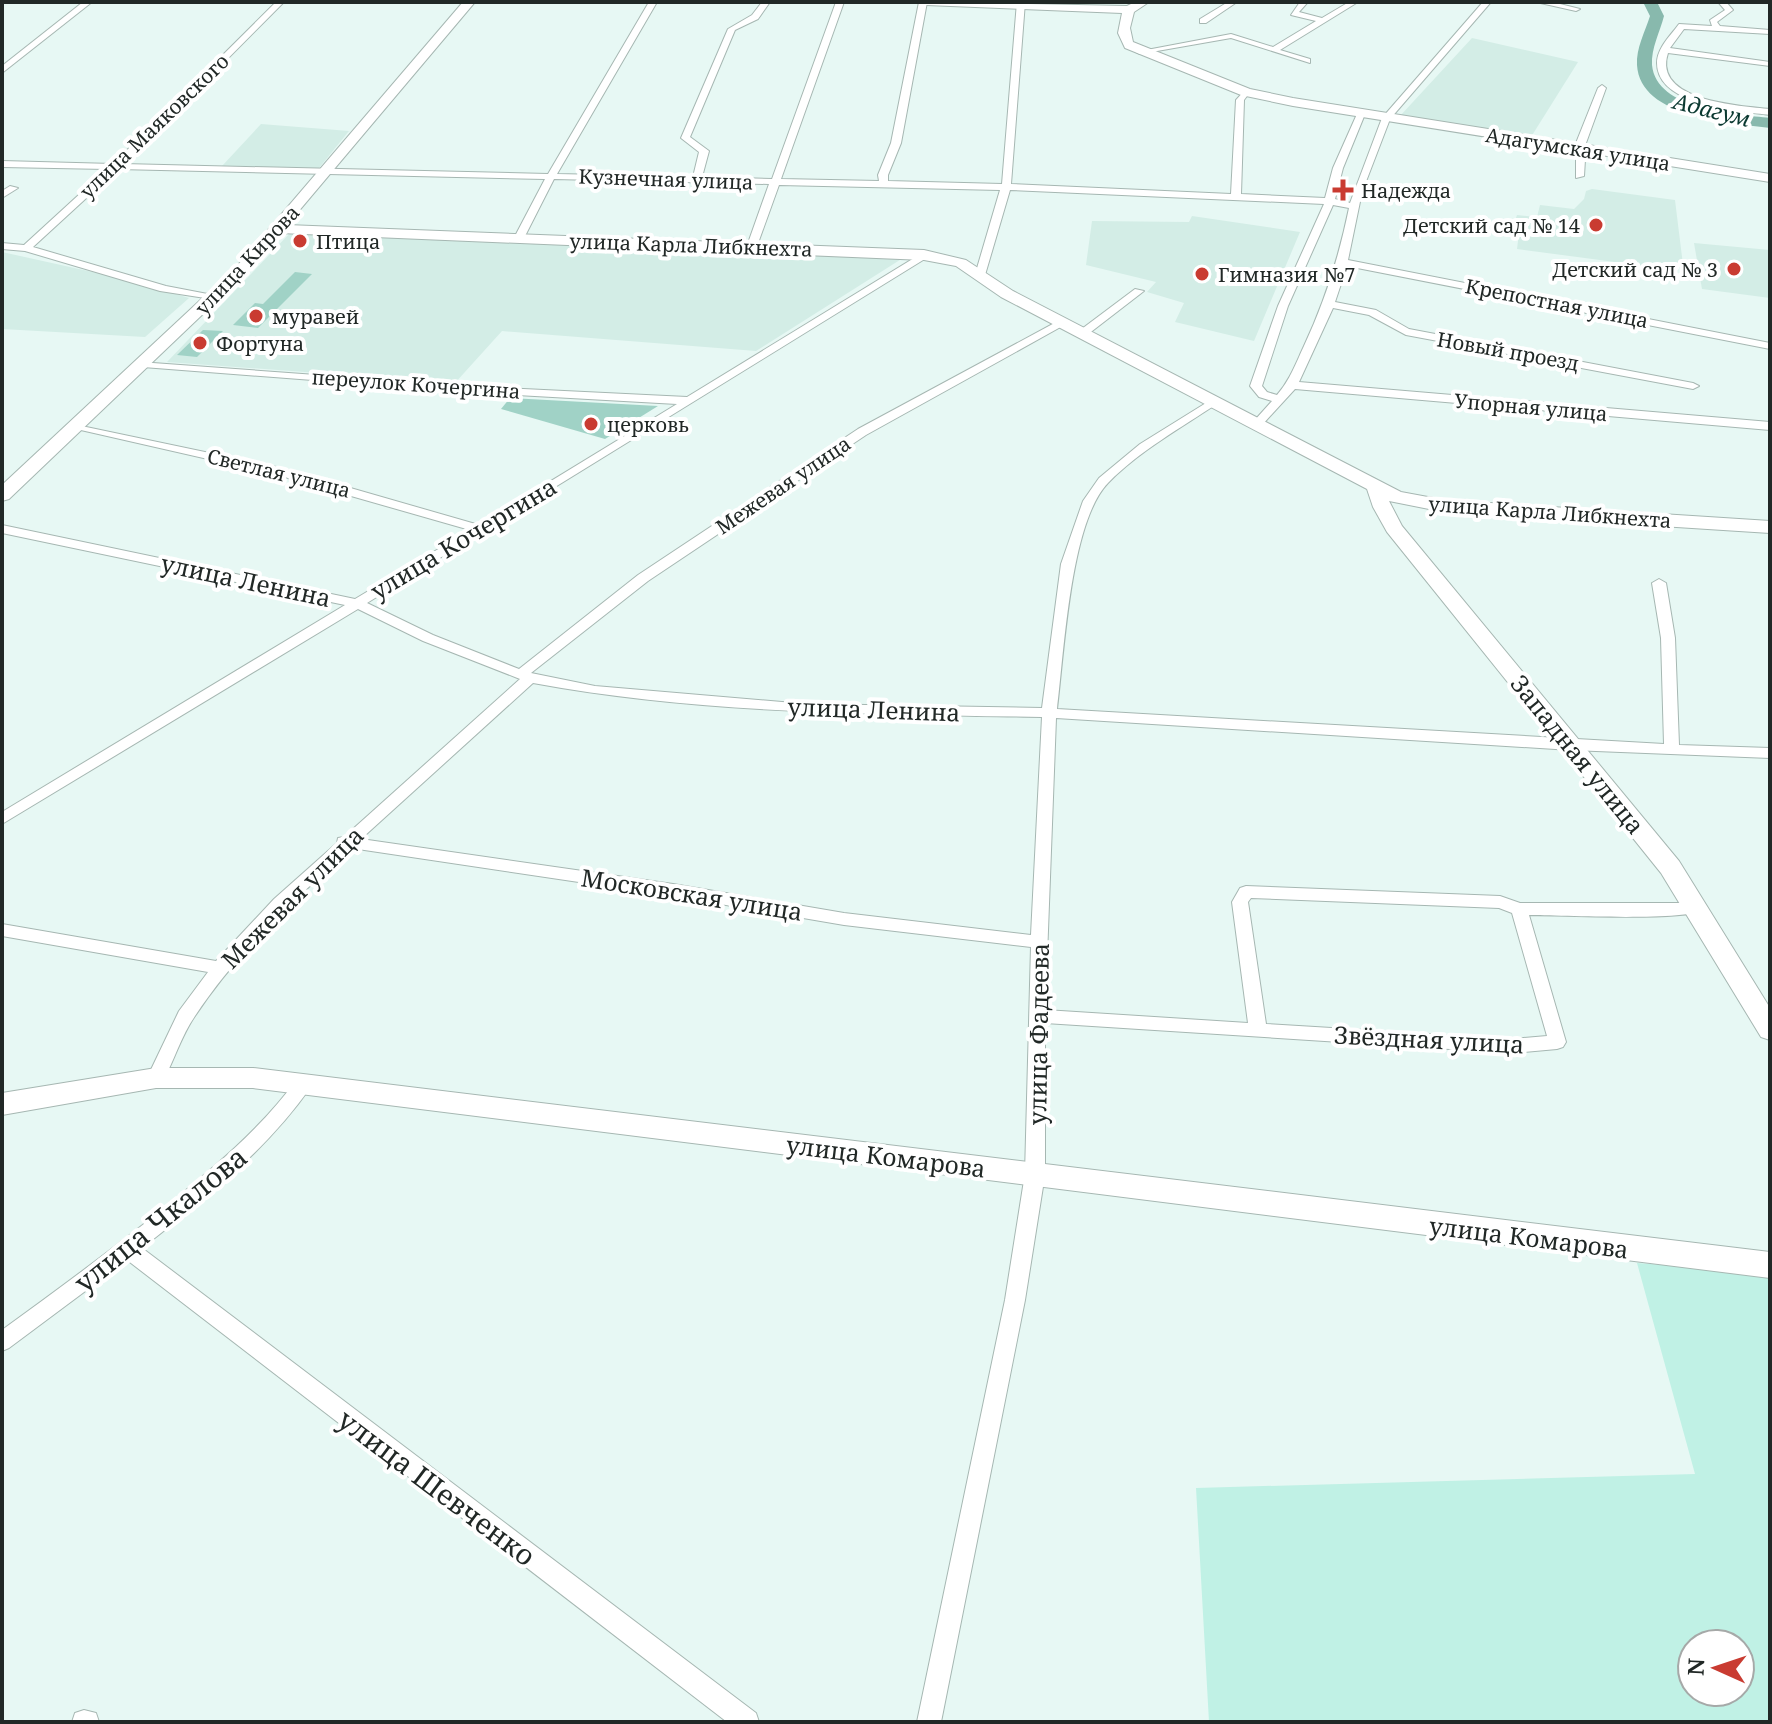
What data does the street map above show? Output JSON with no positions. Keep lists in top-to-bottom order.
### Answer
{
  "streets": {
    "main road": [
      "Адагумская улица",
      "улица Карла Либкнехта",
      "улица Кирова",
      "Западная улица",
      "улица Комарова"
    ],
    "street": [
      "улица Маяковского",
      "Кузнечная улица",
      "Крепостная улица",
      "Новый проезд",
      "переулок Кочергина",
      "Упорная улица",
      "Светлая улица",
      "Межевая улица",
      "улица Кочергина",
      "улица Ленина",
      "Московская улица",
      "улица Фадеева",
      "Звёздная улица",
      "улица Чкалова",
      "улица Шевченко"
    ]
  },
  "crossings": [
    ["улица Маяковского", "Кузнечная улица"],
    ["Кузнечная улица", "улица Кирова"],
    ["улица Карла Либкнехта", "улица Кирова"],
    ["улица Карла Либкнехта", "Межевая улица"],
    ["улица Карла Либкнехта", "улица Кочергина"],
    ["улица Карла Либкнехта", "Западная улица"],
    ["улица Карла Либкнехта", "улица Фадеева"],
    ["улица Кирова", "переулок Кочергина"],
    ["улица Кирова", "Светлая улица"],
    ["переулок Кочергина", "улица Кочергина"],
    ["Светлая улица", "улица Кочергина"],
    ["Межевая улица", "улица Ленина"],
    ["Межевая улица", "Московская улица"],
    ["Межевая улица", "улица Комарова"],
    ["улица Кочергина", "улица Ленина"],
    ["улица Ленина", "Западная улица"],
    ["улица Ленина", "улица Фадеева"],
    ["Московская улица", "улица Фадеева"],
    ["улица Фадеева", "Звёздная улица"],
    ["улица Фадеева", "улица Комарова"],
    ["улица Комарова", "улица Чкалова"],
    ["улица Чкалова", "улица Шевченко"]
  ],
  "water": ["Адагум"],
  "places": {
    "health": ["Надежда"],
    "other": [
      "Детский сад № 14",
      "Птица",
      "Детский сад № 3",
      "Гимназия №7",
      "муравей",
      "Фортуна",
      "церковь"
    ]
  },
  "north": "left"
}
